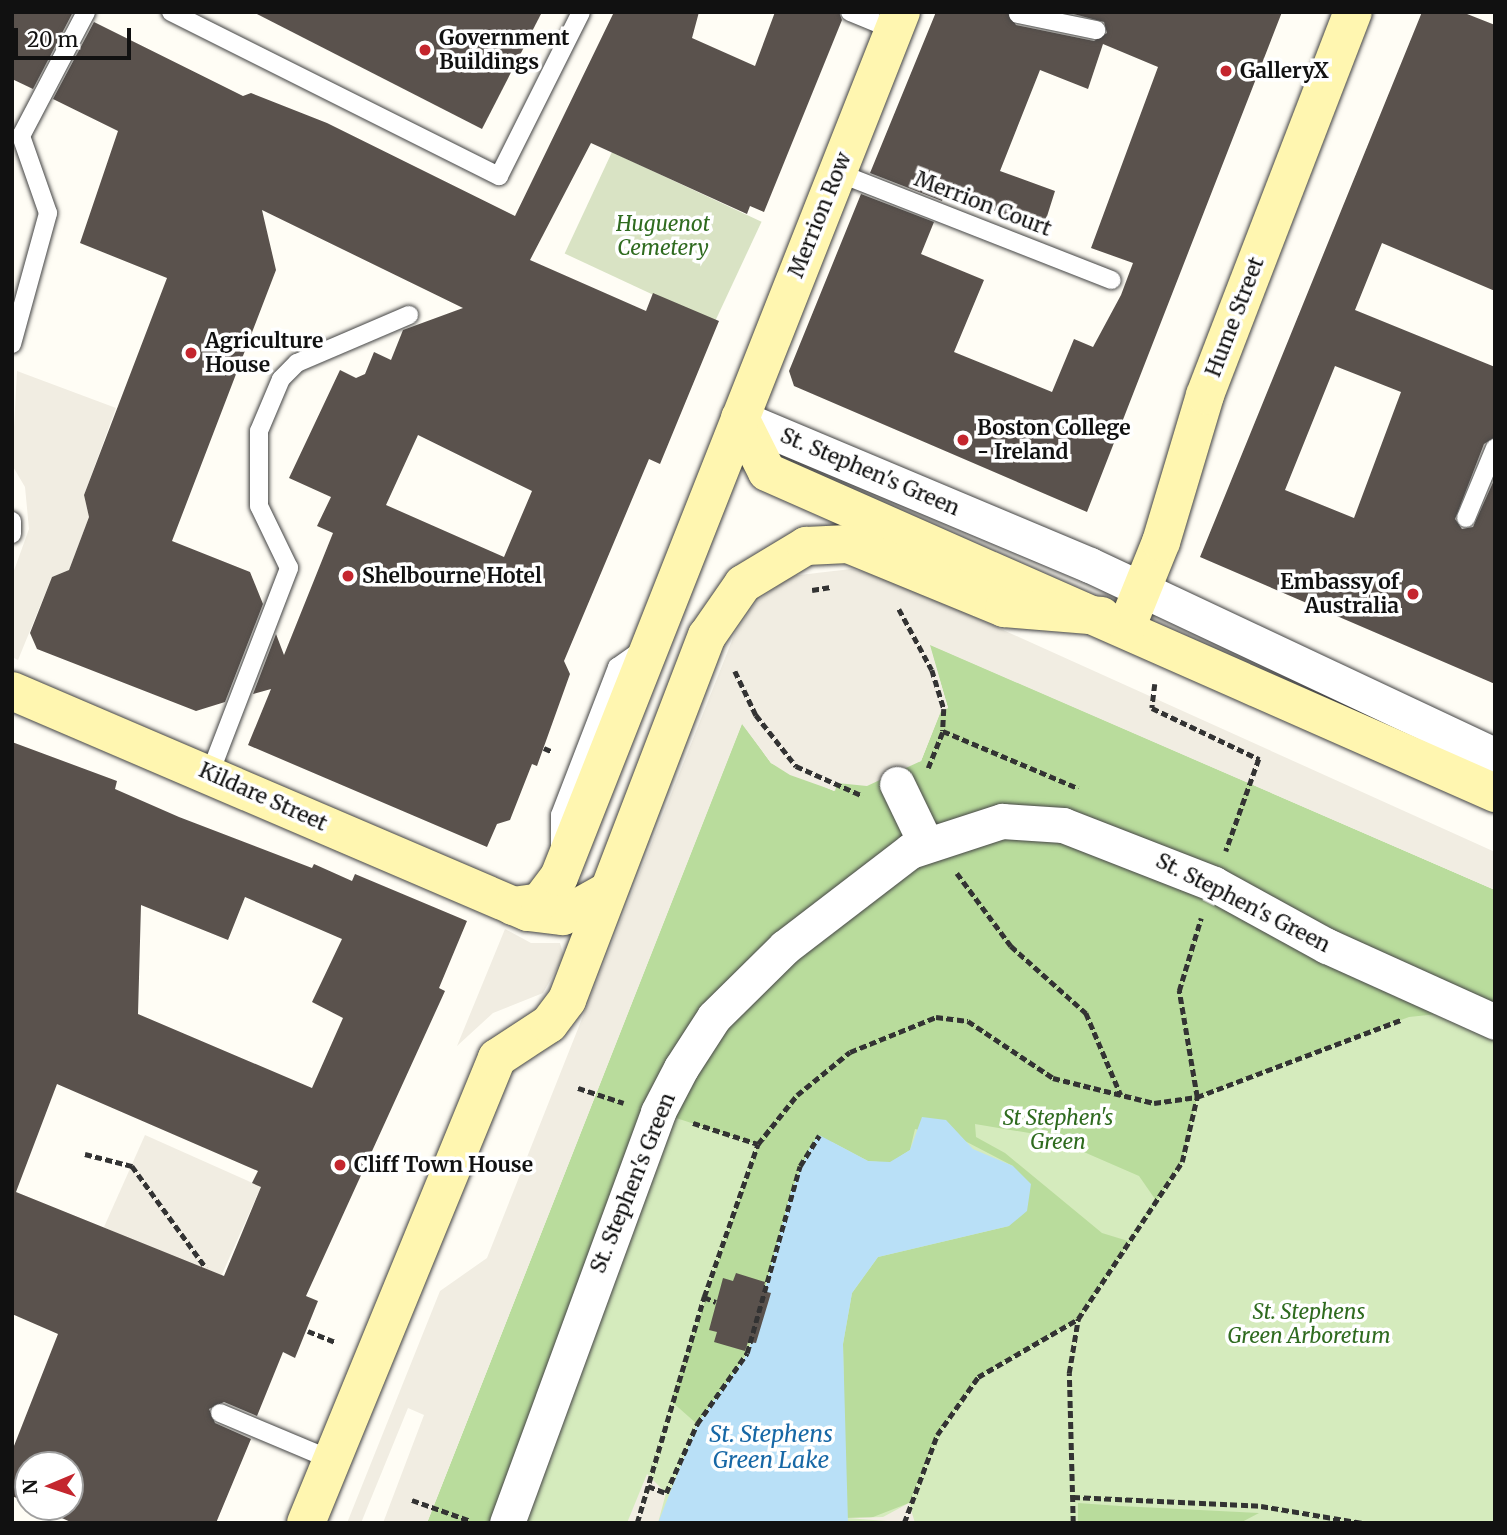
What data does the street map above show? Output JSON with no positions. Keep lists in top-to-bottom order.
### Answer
{
  "streets": {
    "main road": [
      "Merrion Row",
      "Hume Street",
      "St. Stephen's Green",
      "Kildare Street"
    ],
    "lane": ["Merrion Court"]
  },
  "crossings": [
    ["Merrion Court", "Merrion Row"],
    ["Merrion Row", "St. Stephen's Green"],
    ["Hume Street", "St. Stephen's Green"],
    ["St. Stephen's Green", "Kildare Street"]
  ],
  "water": ["St. Stephens Green Lake"],
  "parks": ["Huguenot Cemetery", "St Stephen's Green", "St. Stephens Green Arboretum"],
  "places": [
    "Government Buildings",
    "GalleryX",
    "Agriculture House",
    "Boston College - Ireland",
    "Shelbourne Hotel",
    "Embassy of Australia",
    "Cliff Town House"
  ],
  "scale_bar": "20 m",
  "north": "left"
}
